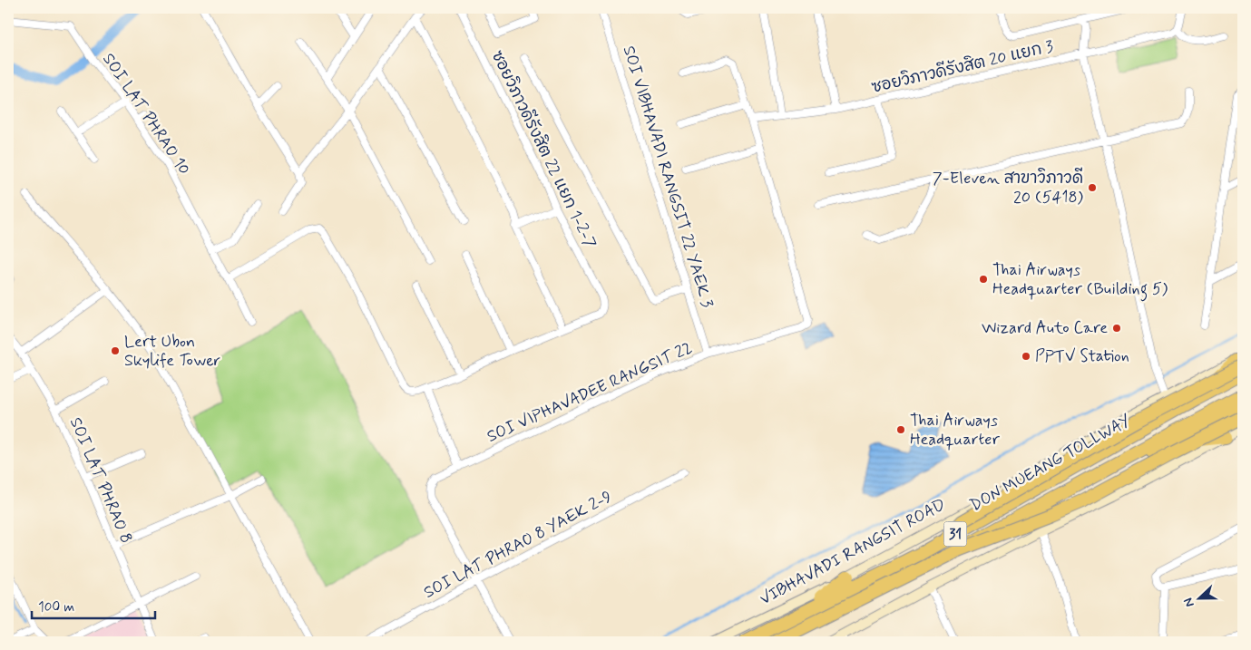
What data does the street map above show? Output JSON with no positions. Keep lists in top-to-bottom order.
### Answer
{
  "streets": {
    "highway": ["DON MUEANG TOLLWAY", "31", "VIBHAVADI RANGSIT ROAD"],
    "street": [
      "ซอยวิภาวดีรังสิต 20 แยก 3",
      "SOI LAT PHRAO 10",
      "ซอยวิภาวดีรังสิต 22 แยก 1-2-7",
      "SOI VIBHAVADI RANGSIT 22 YAEK 3",
      "SOI VIPHAVADEE RANGSIT 22",
      "SOI LAT PHRAO 8",
      "SOI LAT PHRAO 8 YAEK 2-9"
    ]
  },
  "crossings": [
    ["ซอยวิภาวดีรังสิต 20 แยก 3", "SOI VIPHAVADEE RANGSIT 22"],
    ["SOI VIBHAVADI RANGSIT 22 YAEK 3", "SOI VIPHAVADEE RANGSIT 22"],
    ["SOI VIPHAVADEE RANGSIT 22", "SOI LAT PHRAO 8 YAEK 2-9"]
  ],
  "places": [
    "7-Eleven สาขาวิภาวดี 20 (5418)",
    "Thai Airways Headquarter (Building 5)",
    "Wizard Auto Care",
    "Lert Ubon Skylife Tower",
    "PPTV Station",
    "Thai Airways Headquarter"
  ],
  "scale_bar": "100 m",
  "north": "left"
}
